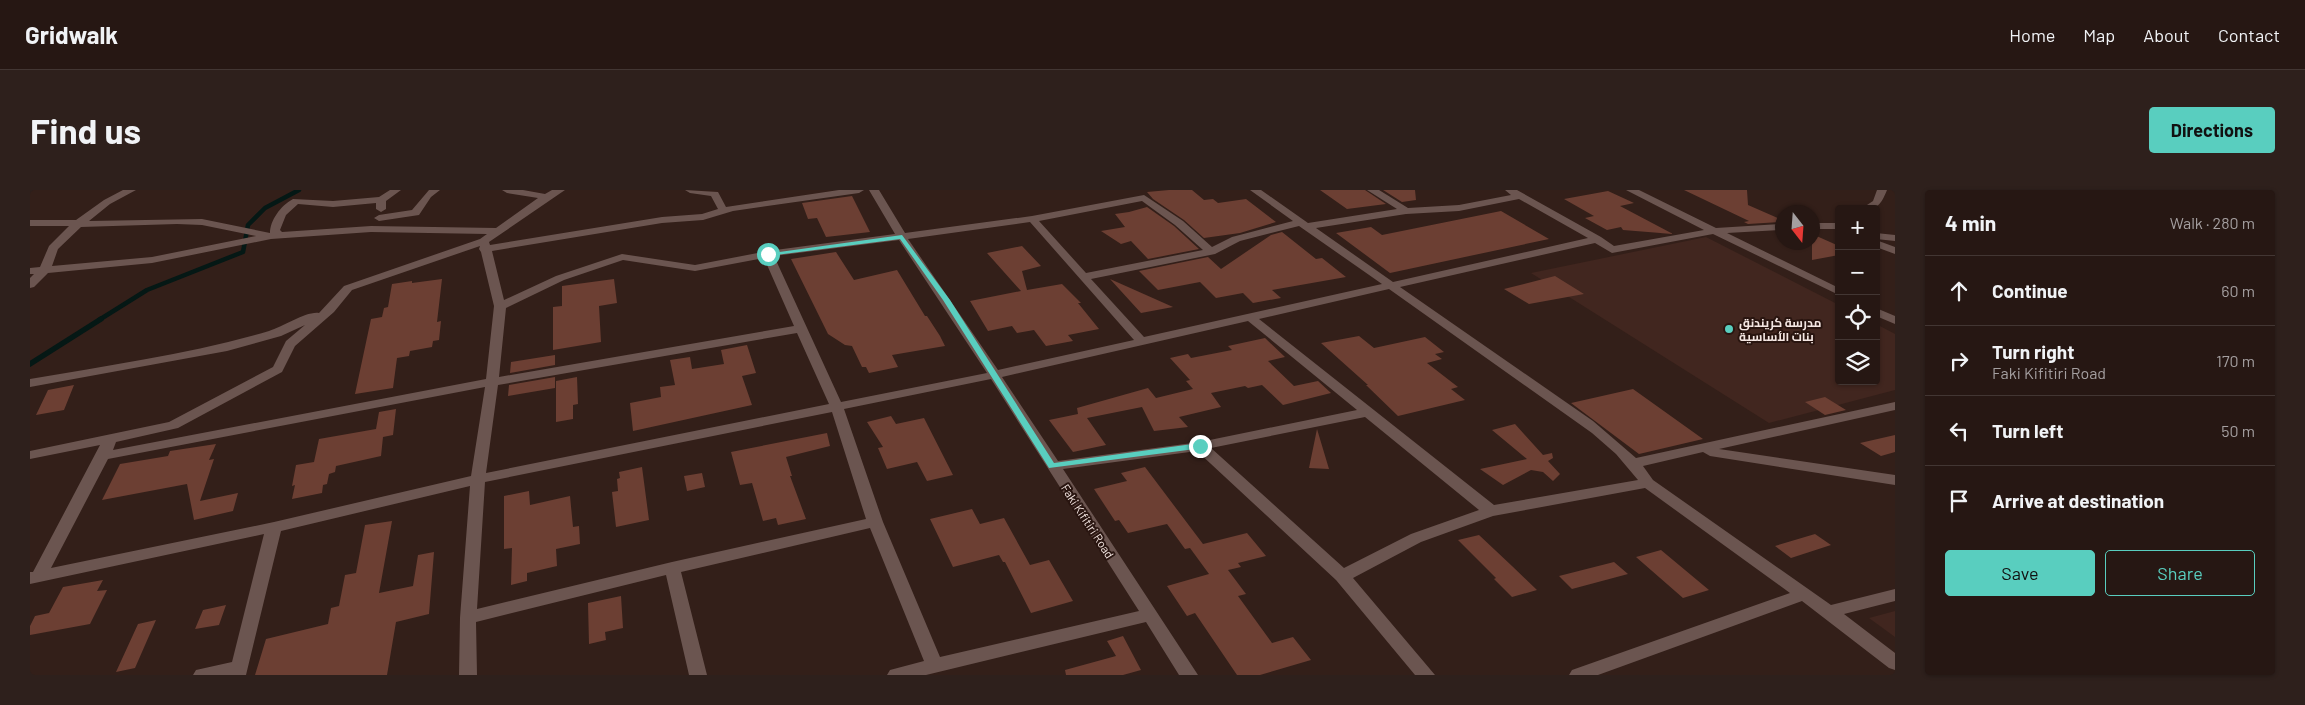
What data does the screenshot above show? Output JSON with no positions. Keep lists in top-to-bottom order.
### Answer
{
  "streets": {
    "street": ["Faki Kifitiri Road"]
  },
  "places": ["مدرسة كريندنق بنات الأساسية"],
  "north": "bottom",
  "page": {
    "header": "Gridwalk",
    "nav": [
      "Home",
      "Map",
      "About",
      "Contact"
    ],
    "buttons": [
      "Directions",
      ["Save", "Share"]
    ],
    "title": "Find us",
    "heading": ["4 min", "Walk · 280 m"],
    "map_buttons": ["+", "−"],
    "list": [
      ["Continue", "60 m"],
      ["Turn right", "Faki Kifitiri Road", "170 m"],
      ["Turn left", "50 m"],
      "Arrive at destination"
    ]
  }
}
